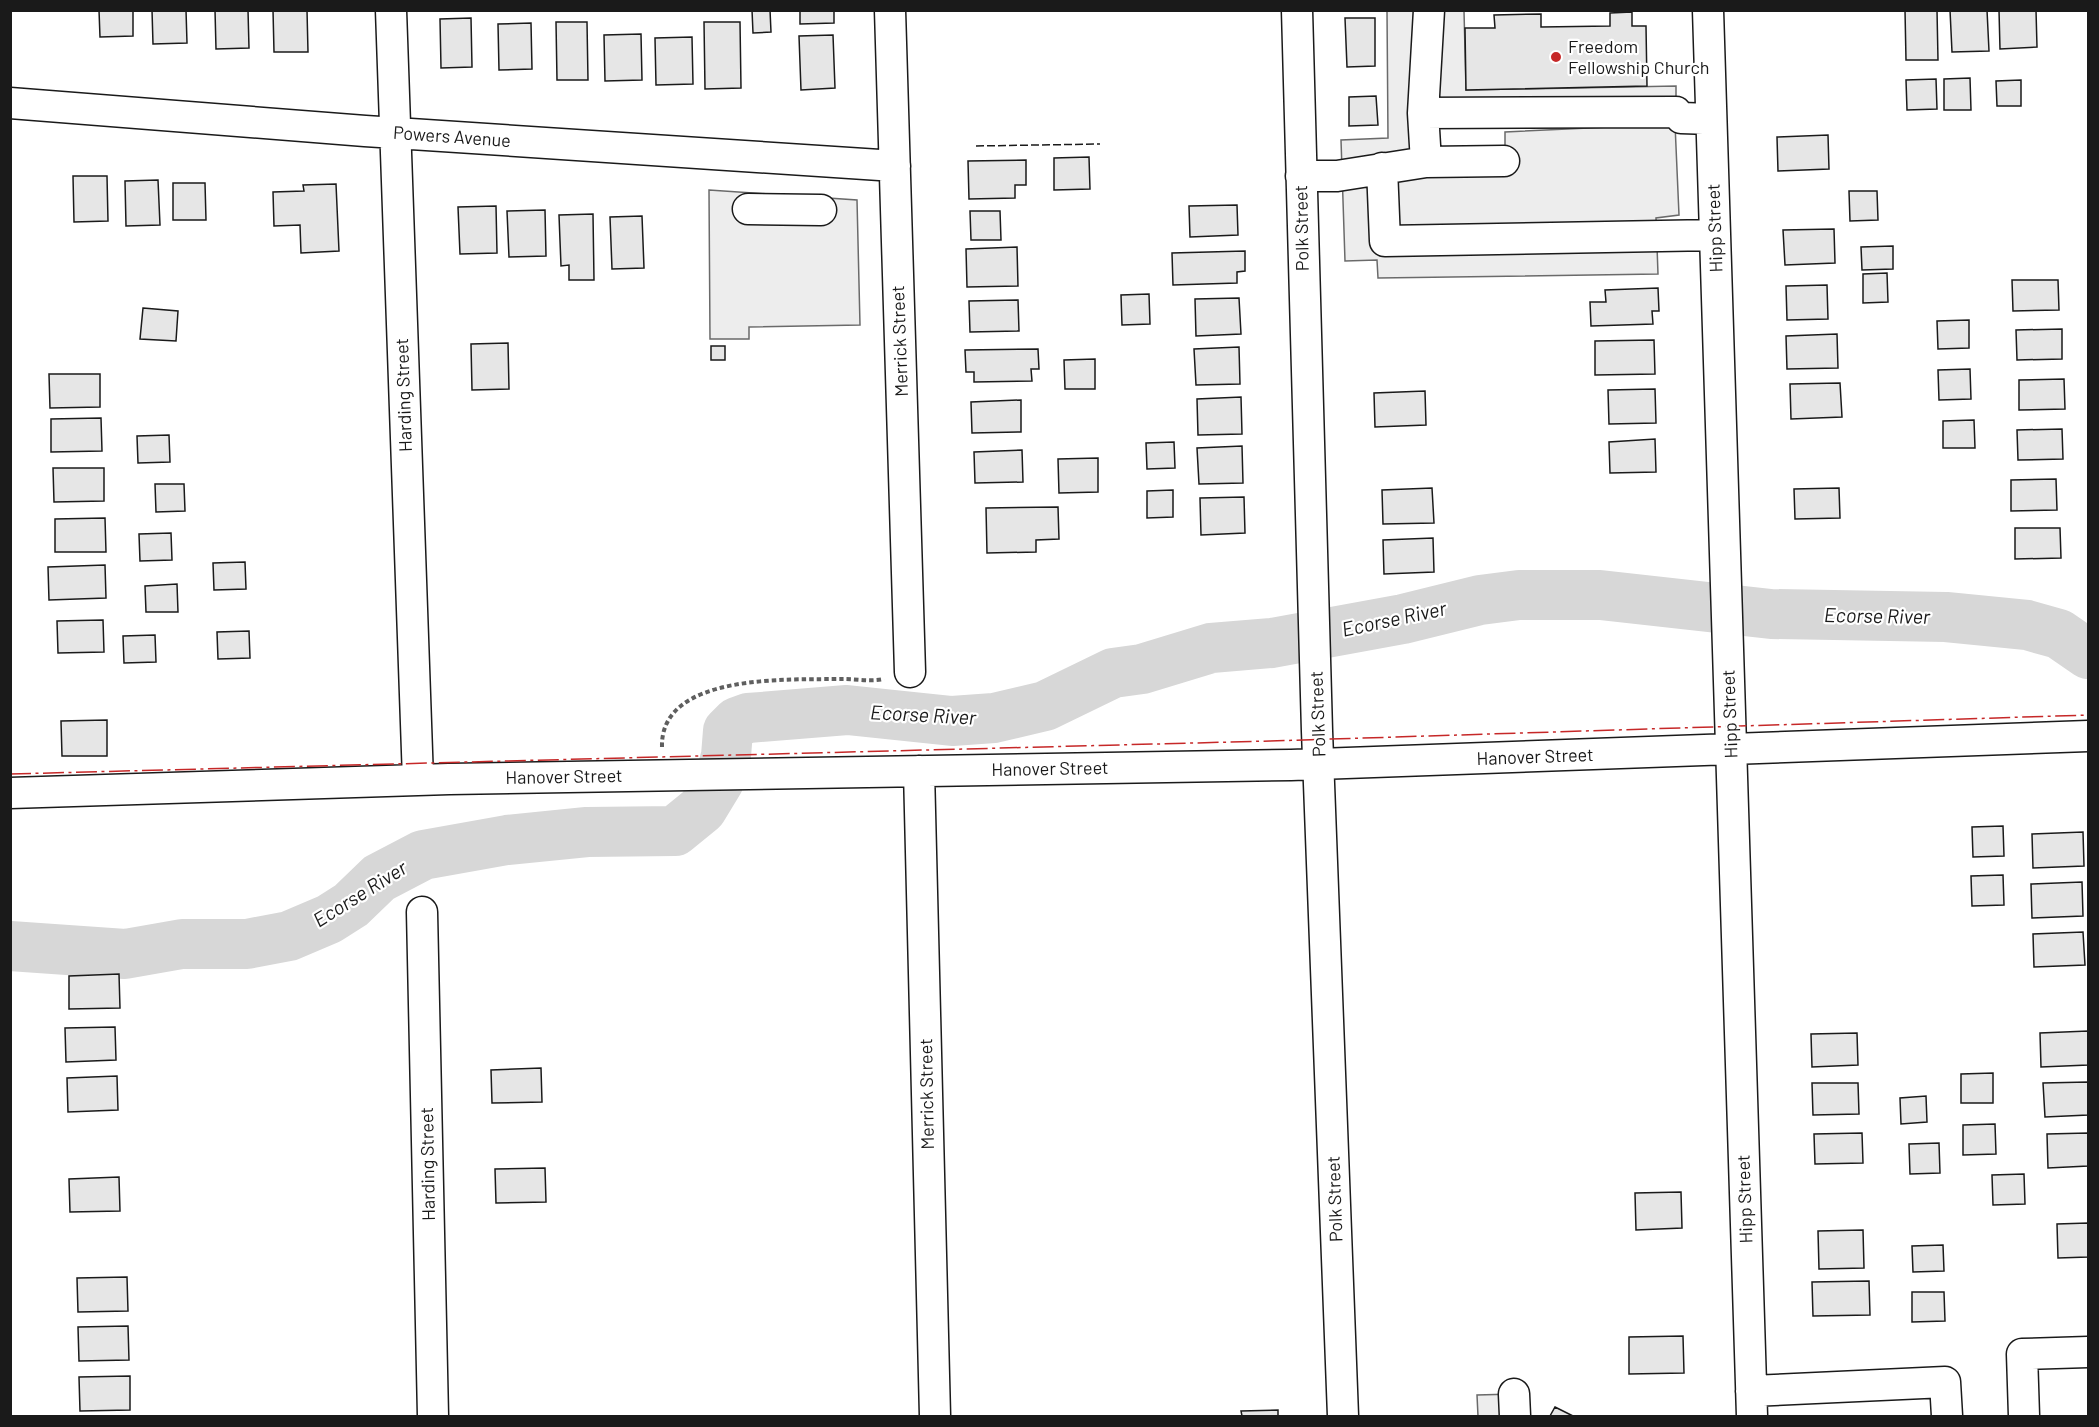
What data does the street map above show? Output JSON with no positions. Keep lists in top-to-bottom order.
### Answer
{
  "streets": {
    "street": [
      "Powers Avenue",
      "Polk Street",
      "Hipp Street",
      "Merrick Street",
      "Harding Street",
      "Hanover Street"
    ]
  },
  "crossings": [
    ["Powers Avenue", "Merrick Street"],
    ["Powers Avenue", "Harding Street"],
    ["Polk Street", "Hanover Street"],
    ["Hipp Street", "Hanover Street"],
    ["Merrick Street", "Hanover Street"],
    ["Harding Street", "Hanover Street"]
  ],
  "water": ["Ecorse River"],
  "places": ["Freedom Fellowship Church"]
}
